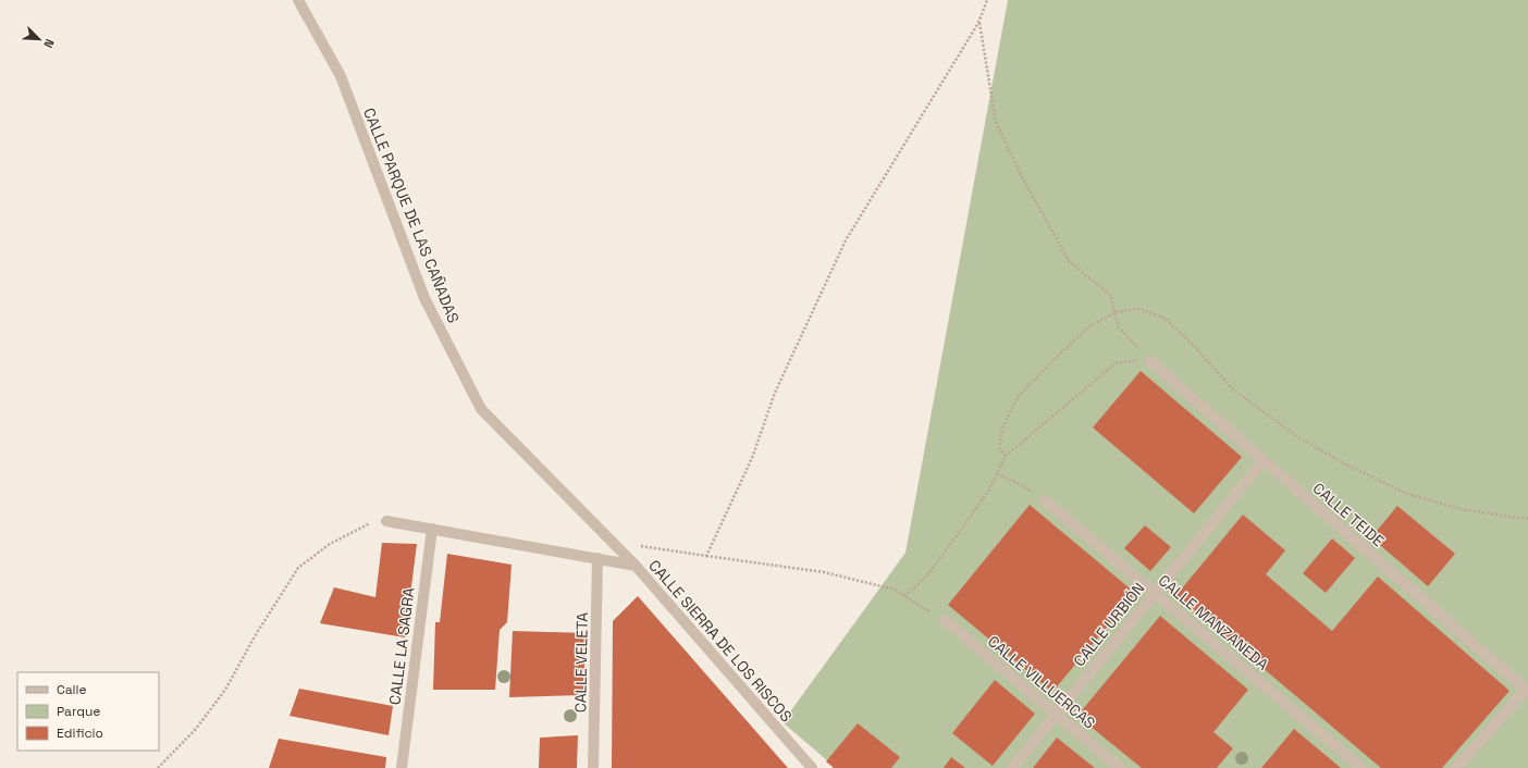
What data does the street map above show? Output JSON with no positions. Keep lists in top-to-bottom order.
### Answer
{
  "streets": {
    "street": [
      "CALLE PARQUE DE LAS CAÑADAS",
      "CALLE TEIDE",
      "CALLE MANZANEDA",
      "CALLE URBIÓN",
      "CALLE SIERRA DE LOS RISCOS",
      "CALLE LA SAGRA",
      "CALLE VELETA",
      "CALLE VILLUERCAS"
    ]
  },
  "crossings": [
    ["CALLE PARQUE DE LAS CAÑADAS", "CALLE SIERRA DE LOS RISCOS"],
    ["CALLE TEIDE", "CALLE URBIÓN"],
    ["CALLE MANZANEDA", "CALLE URBIÓN"],
    ["CALLE URBIÓN", "CALLE VILLUERCAS"],
    ["CALLE SIERRA DE LOS RISCOS", "CALLE LA SAGRA"],
    ["CALLE SIERRA DE LOS RISCOS", "CALLE VELETA"]
  ],
  "legend": ["Calle", "Parque", "Edificio"],
  "north": "bottom right"
}
